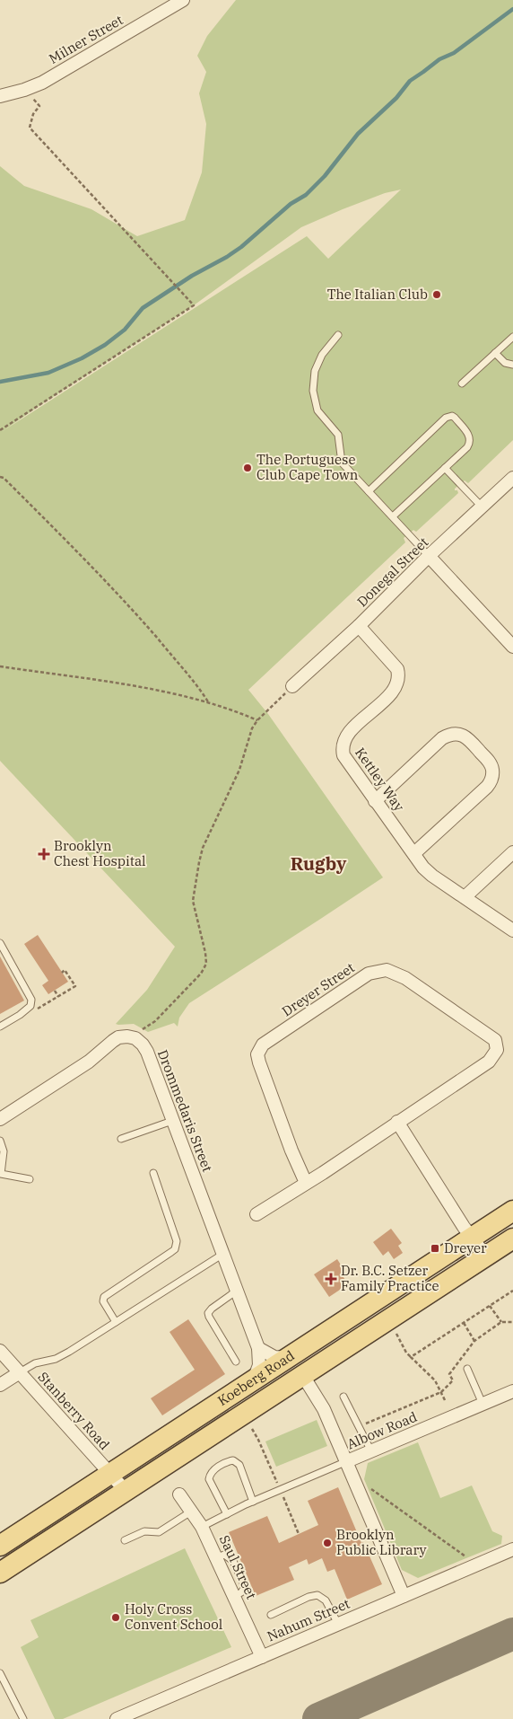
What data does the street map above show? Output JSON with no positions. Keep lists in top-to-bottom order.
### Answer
{
  "streets": {
    "main road": ["Koeberg Road"],
    "street": [
      "Milner Street",
      "Donegal Street",
      "Kettley Way",
      "Dreyer Street",
      "Drommedaris Street",
      "Stanberry Road",
      "Albow Road",
      "Saul Street",
      "Nahum Street"
    ]
  },
  "crossings": [
    ["Donegal Street", "Kettley Way"],
    ["Drommedaris Street", "Koeberg Road"],
    ["Koeberg Road", "Stanberry Road"],
    ["Albow Road", "Nahum Street"],
    ["Saul Street", "Nahum Street"]
  ],
  "districts": ["Rugby"],
  "places": {
    "other": [
      "The Italian Club",
      "The Portuguese Club Cape Town",
      "Brooklyn Public Library",
      "Holy Cross Convent School"
    ],
    "health": ["Brooklyn Chest Hospital", "Dr. B.C. Setzer Family Practice"],
    "transit": ["Dreyer"]
  }
}
